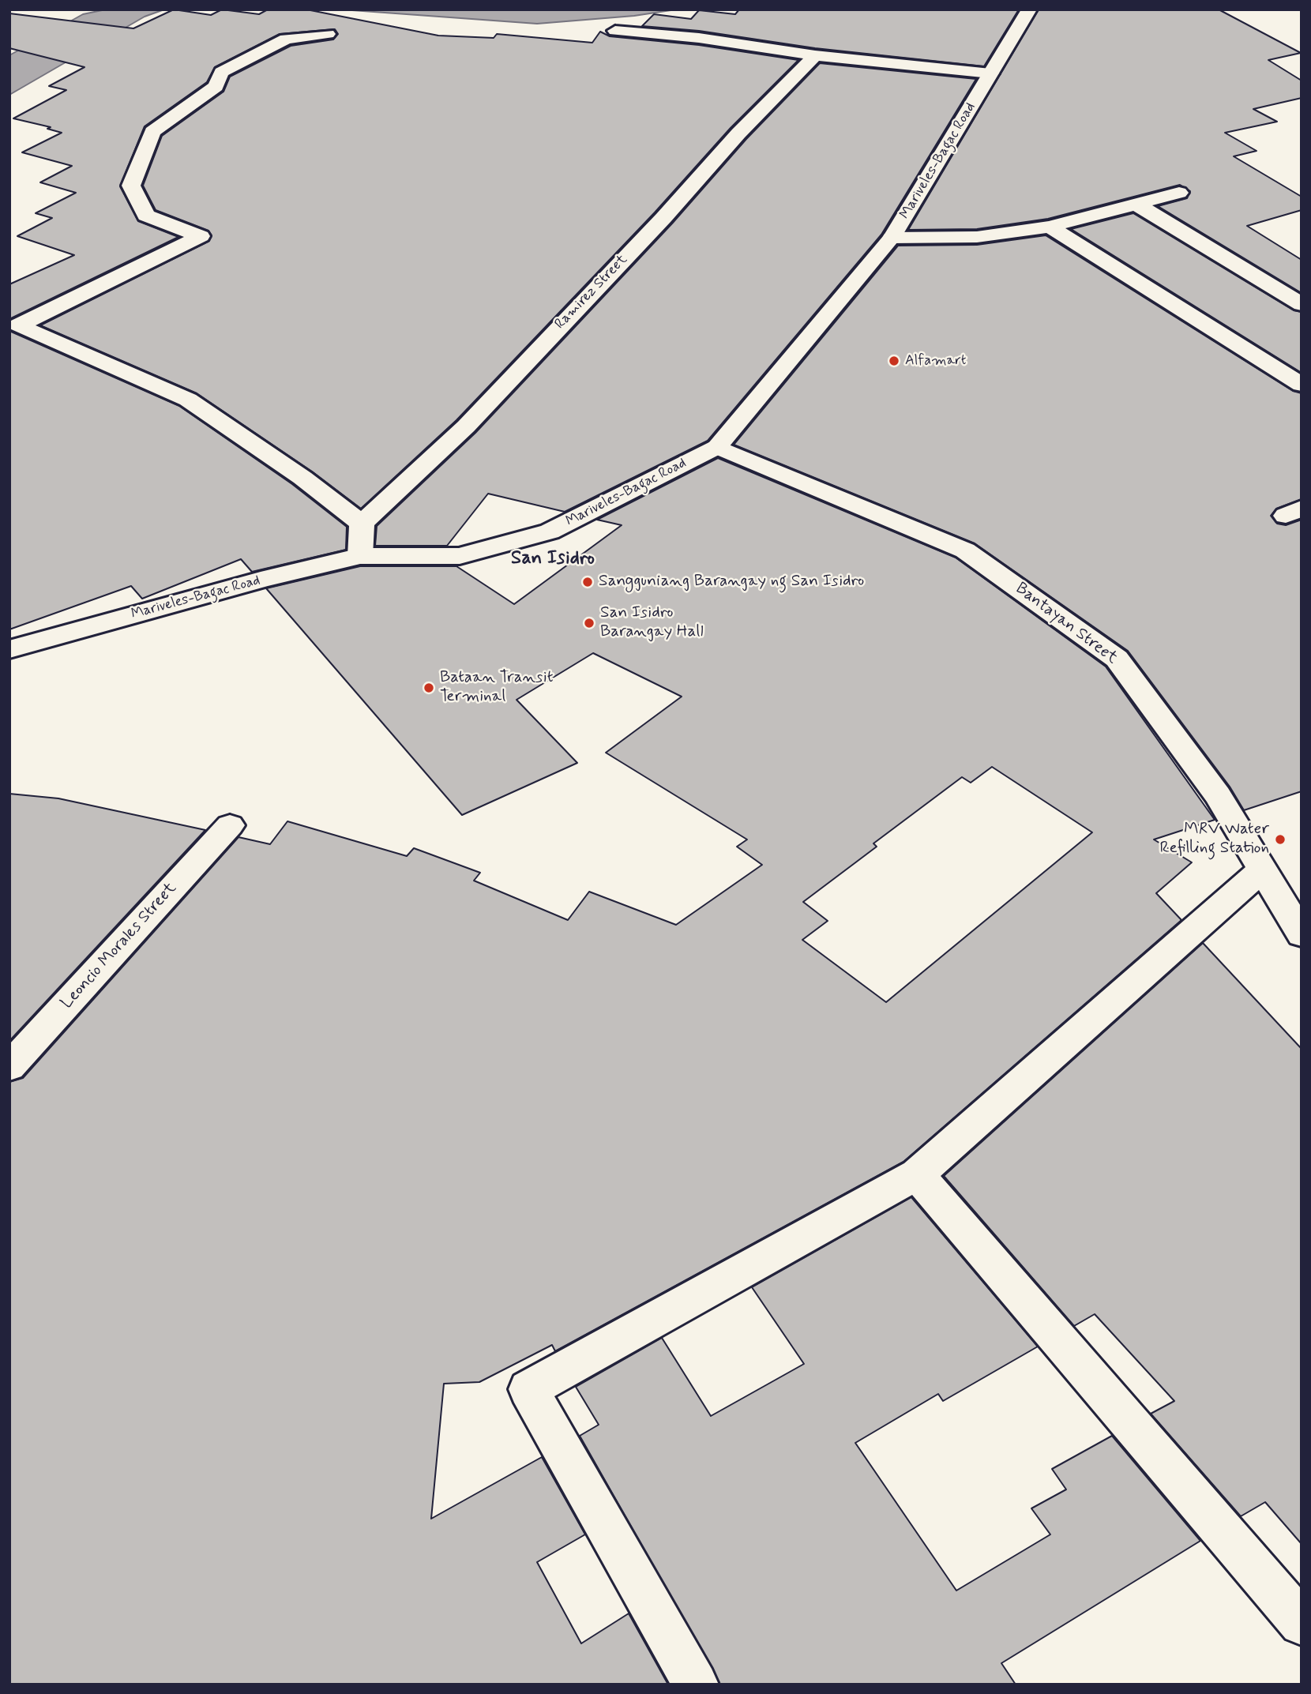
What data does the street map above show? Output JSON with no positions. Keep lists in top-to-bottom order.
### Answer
{
  "streets": {
    "street": [
      "Mariveles-Bagac Road",
      "Ramirez Street",
      "Bantayan Street",
      "Leoncio Morales Street"
    ]
  },
  "crossings": [
    ["Mariveles-Bagac Road", "Bantayan Street"]
  ],
  "districts": ["San Isidro"],
  "places": [
    "Alfamart",
    "Sangguniang Barangay ng San Isidro",
    "San Isidro Barangay Hall",
    "Bataan Transit Terminal",
    "MRV Water Refilling Station"
  ]
}
